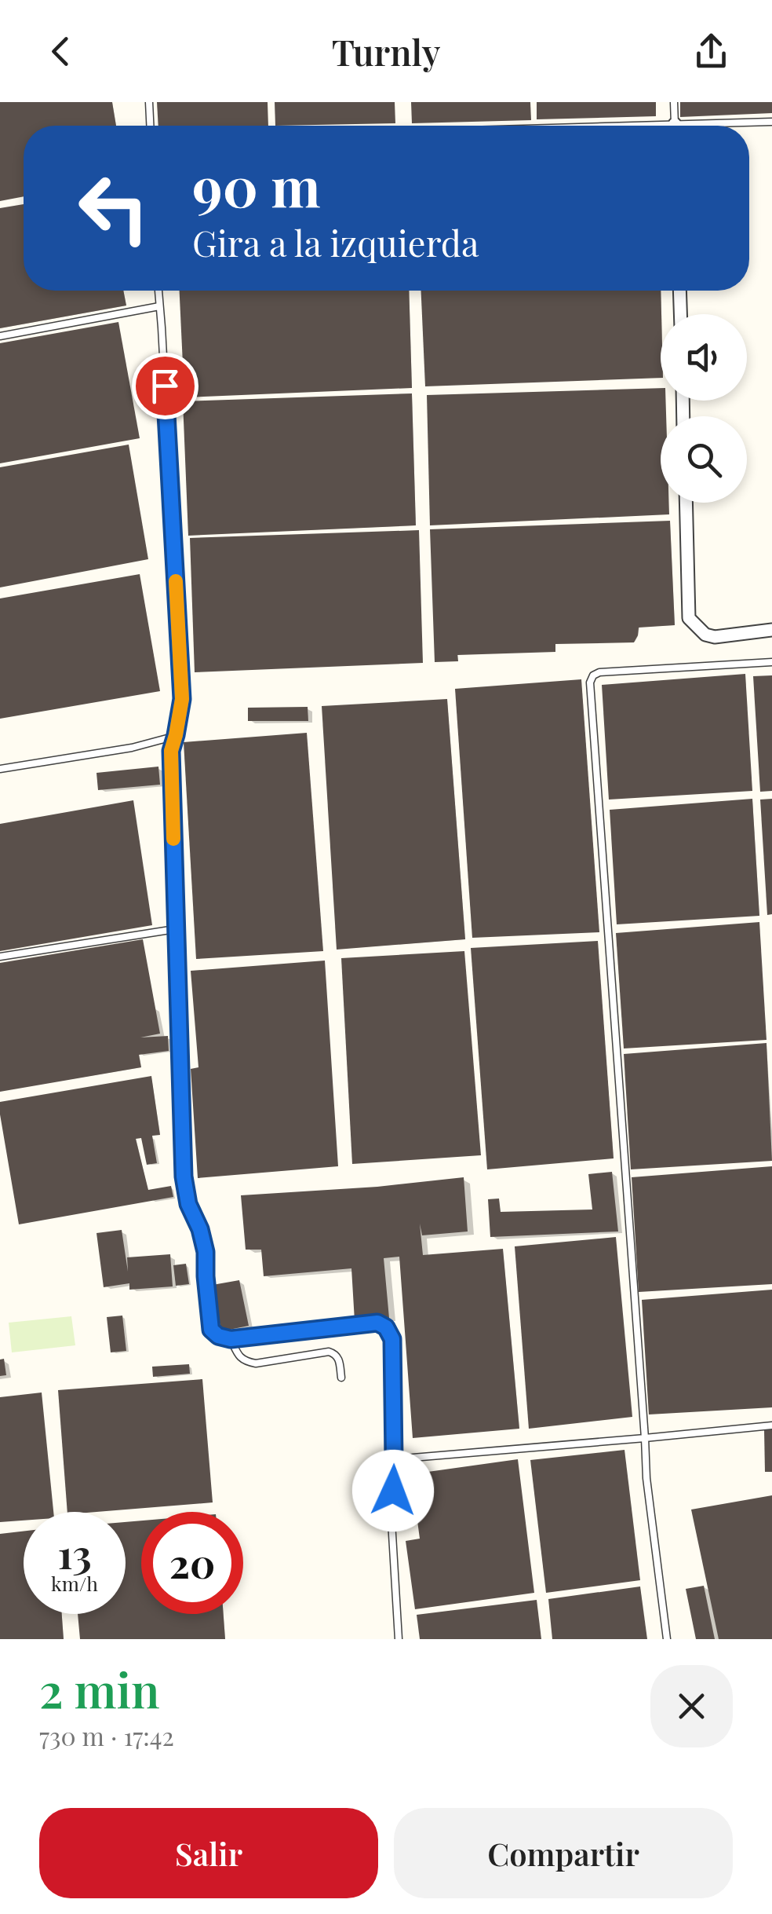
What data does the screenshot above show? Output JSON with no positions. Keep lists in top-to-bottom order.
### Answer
{
  "page": {
    "header": "Turnly",
    "turn": ["90 m", "Gira a la izquierda"],
    "speed": "13 km/h",
    "limit": "20",
    "heading": ["2 min", "730 m · 17:42"],
    "buttons": ["Salir", "Compartir"]
  }
}
